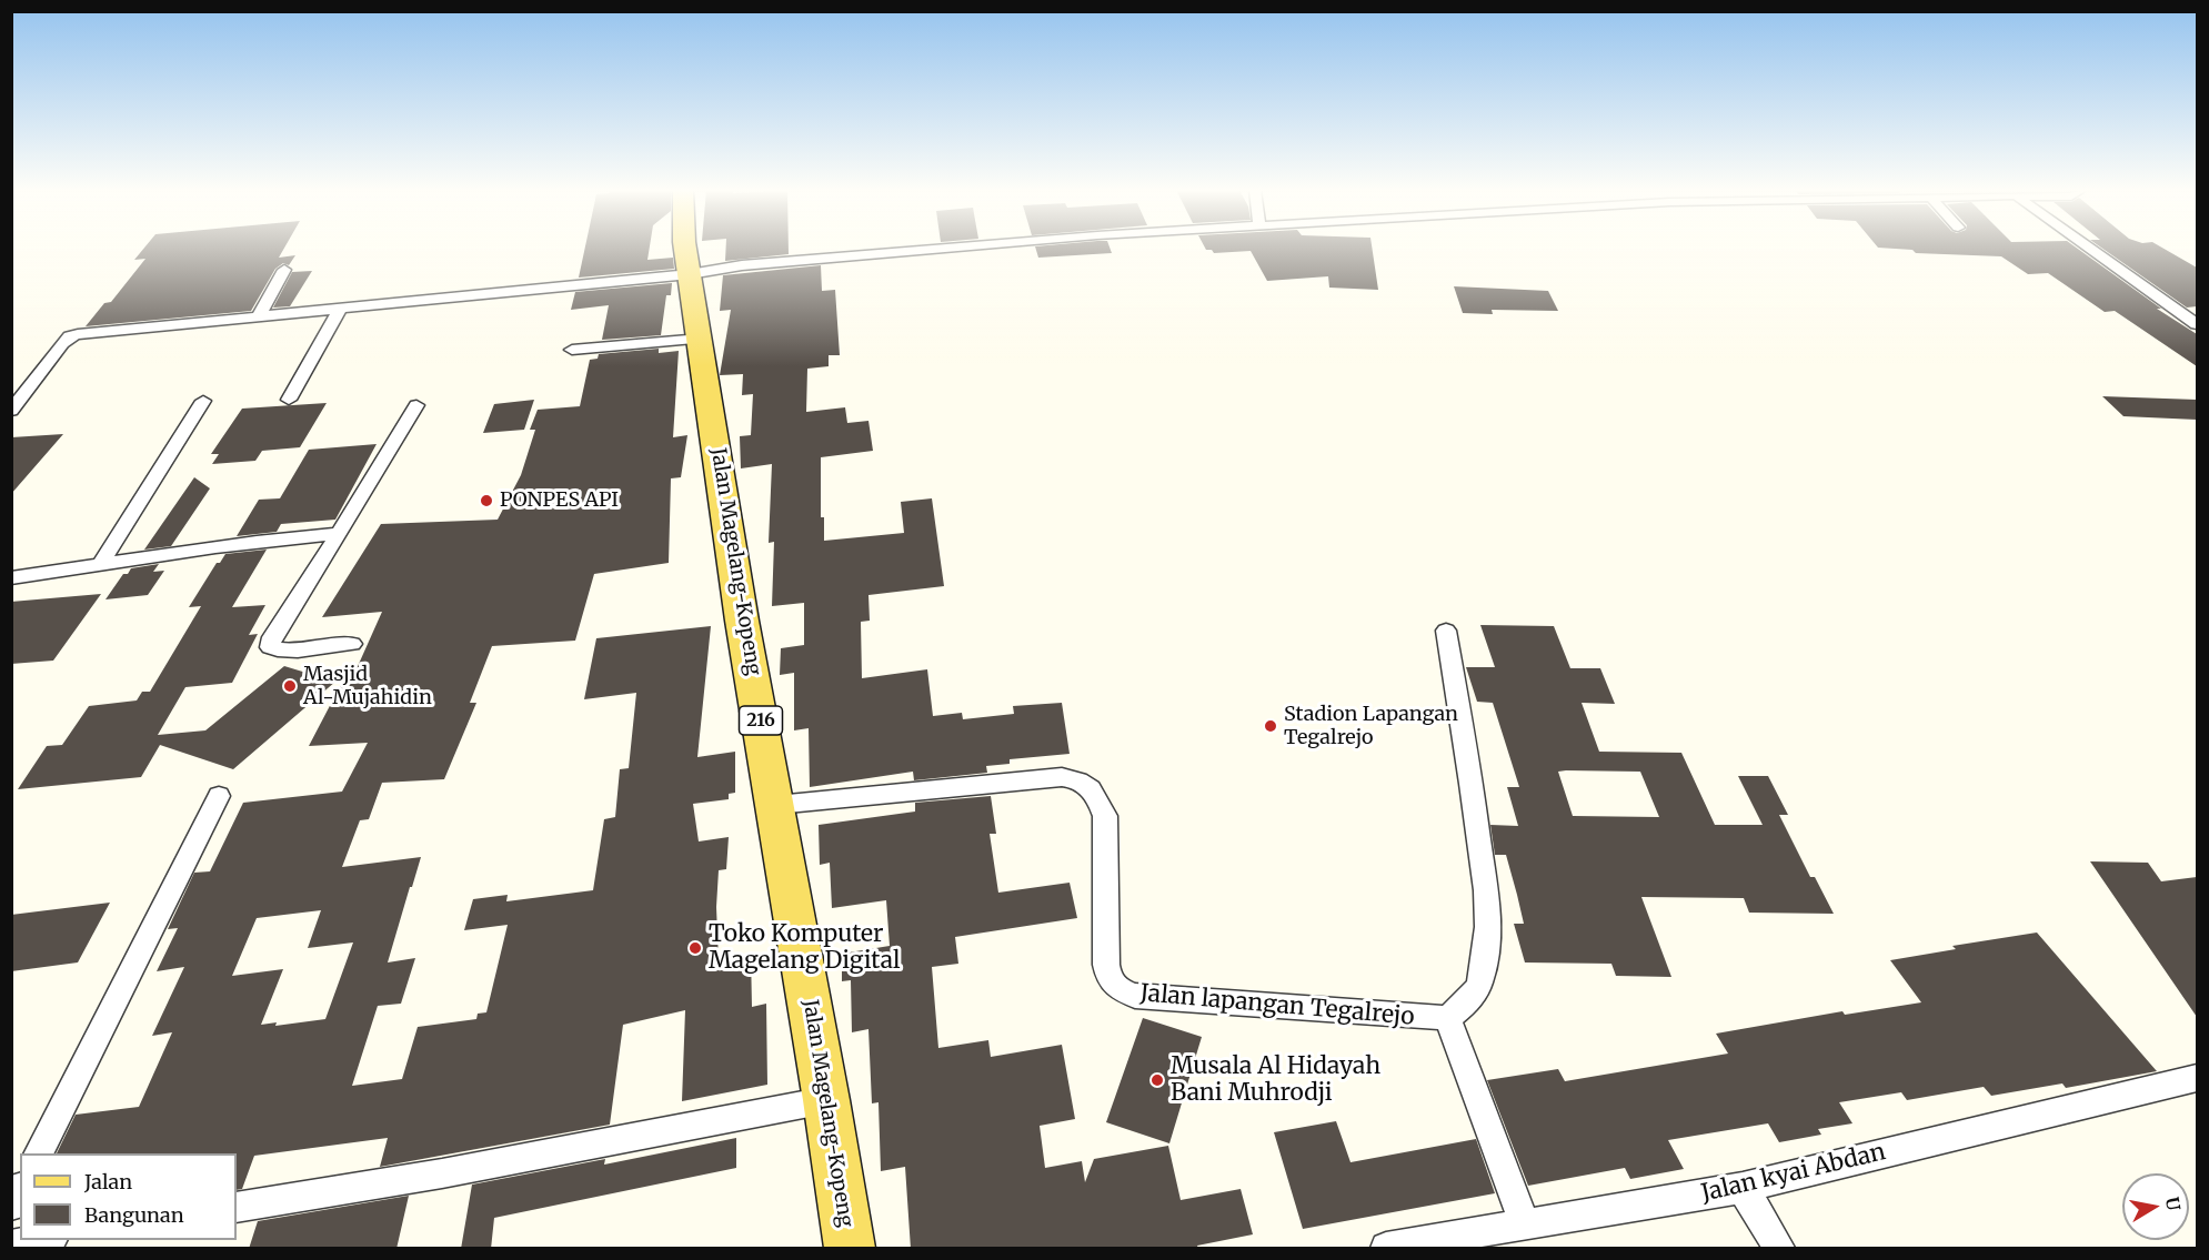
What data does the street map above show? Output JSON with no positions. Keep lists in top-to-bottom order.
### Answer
{
  "streets": {
    "main road": ["Jalan Magelang-Kopeng", "216"],
    "street": ["Jalan lapangan Tegalrejo", "Jalan kyai Abdan"]
  },
  "crossings": [
    ["Jalan Magelang-Kopeng", "Jalan lapangan Tegalrejo"]
  ],
  "places": [
    "PONPES API",
    "Masjid Al-Mujahidin",
    "Stadion Lapangan Tegalrejo",
    "Toko Komputer Magelang Digital",
    "Musala Al Hidayah Bani Muhrodji"
  ],
  "legend": ["Jalan", "Bangunan"],
  "north": "right"
}
